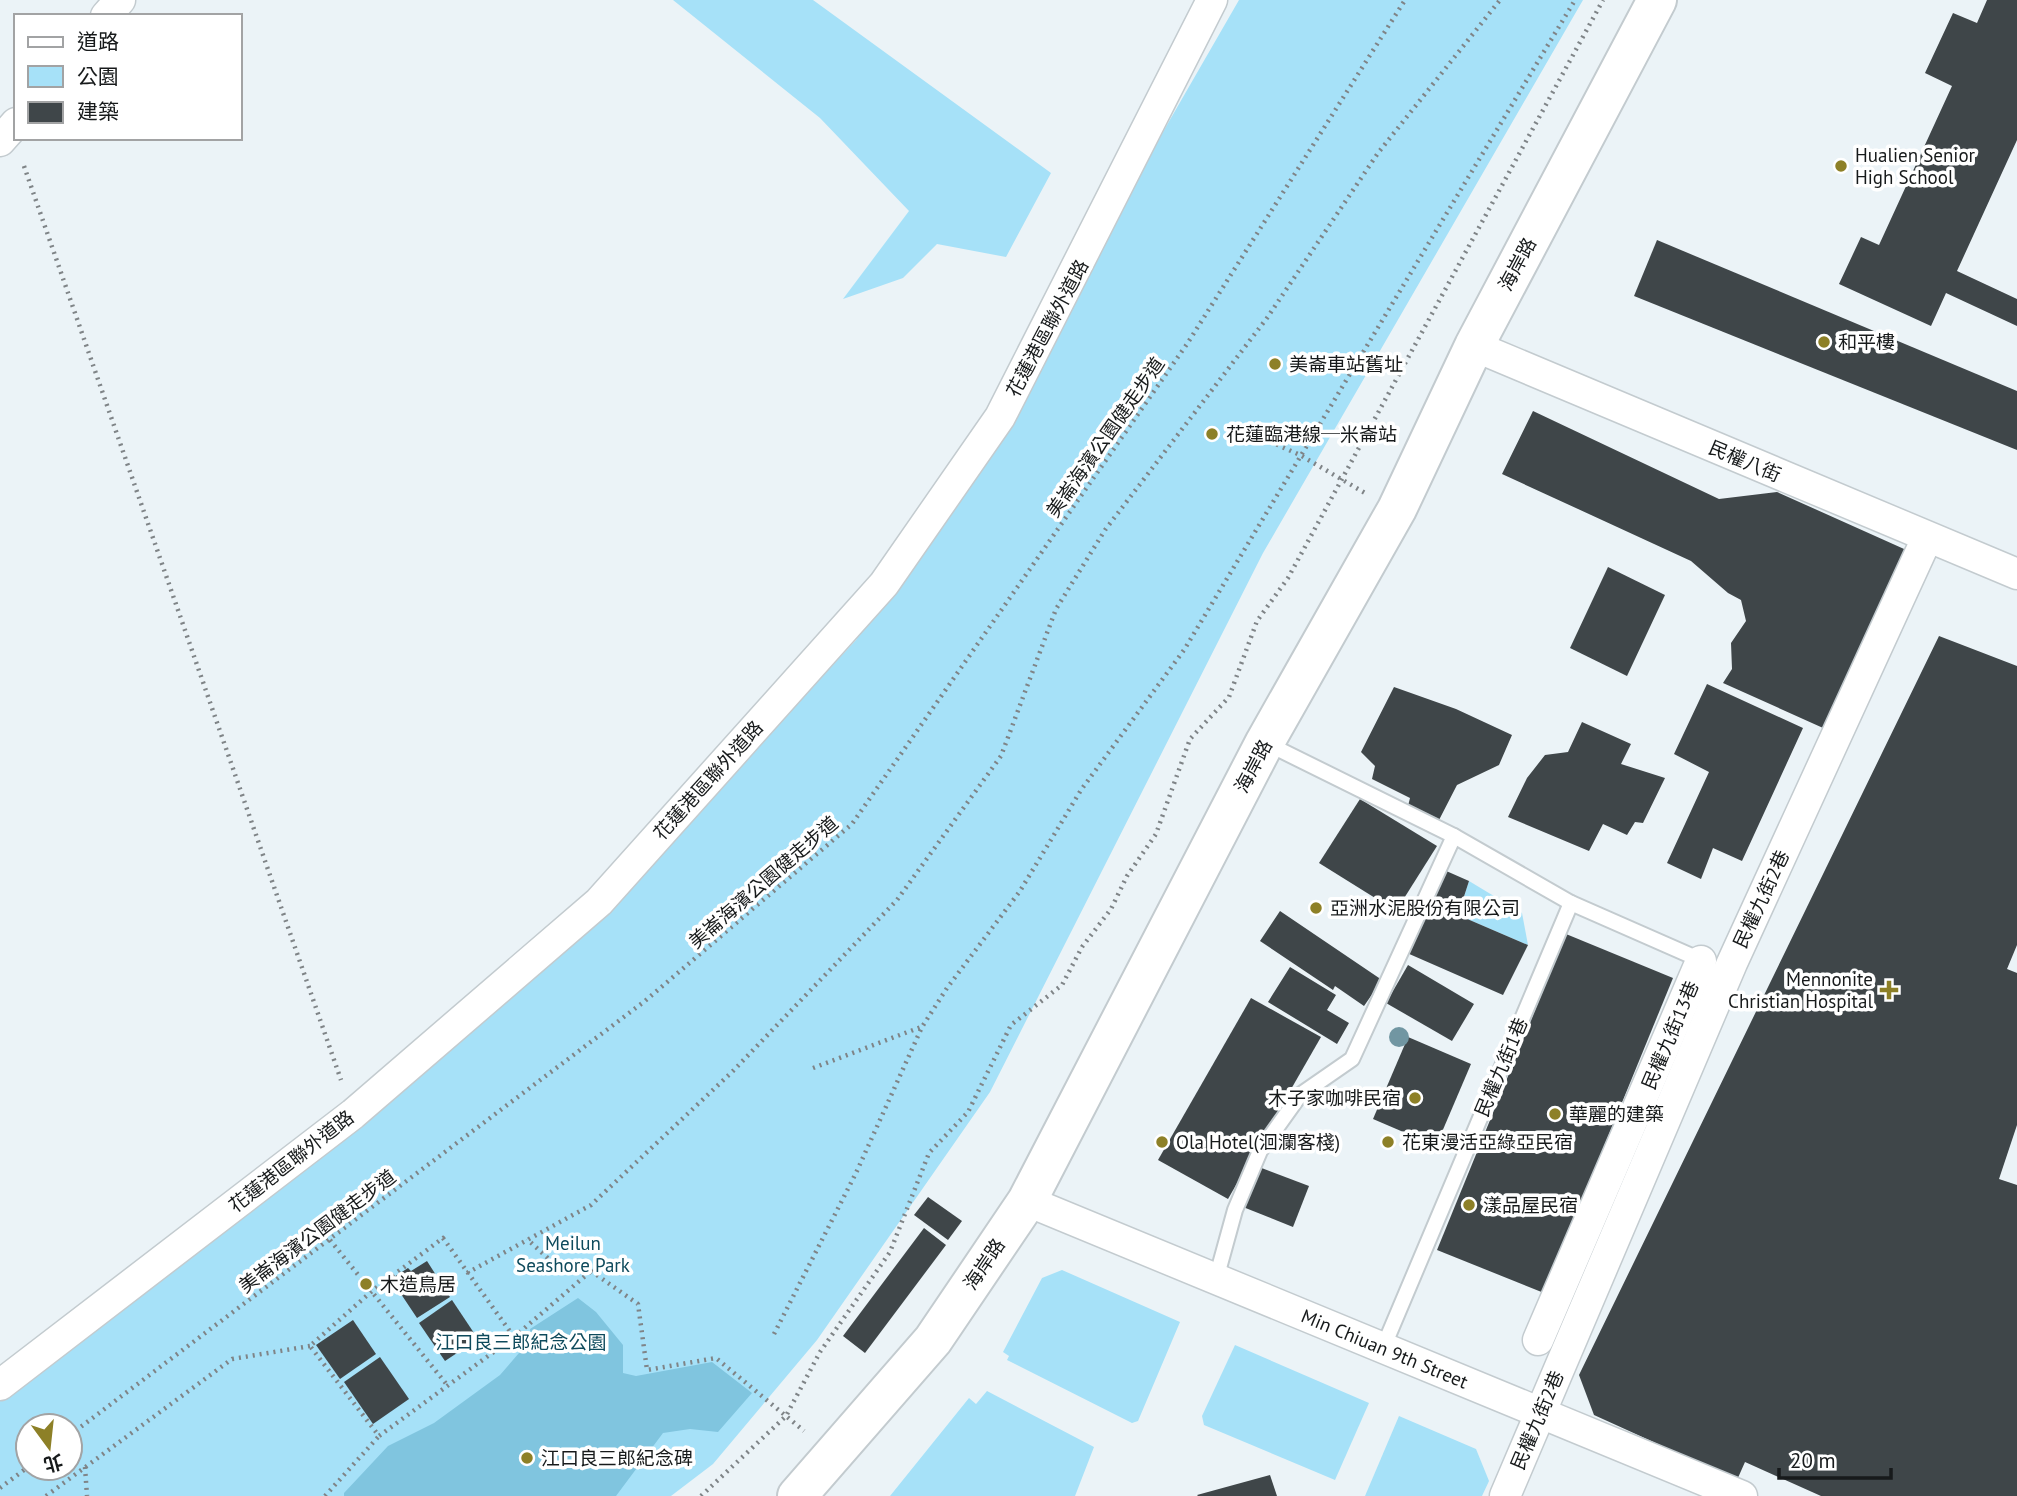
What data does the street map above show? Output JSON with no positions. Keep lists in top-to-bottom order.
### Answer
{
  "streets": {
    "main road": ["海岸路"],
    "street": [
      "花蓮港區聯外道路",
      "民權八街",
      "民權九街2巷",
      "民權九街13巷",
      "Min Chiuan 9th Street"
    ],
    "lane": ["民權九街1巷"],
    "path": ["美崙海濱公園健走步道"]
  },
  "crossings": [
    ["海岸路", "民權八街"],
    ["海岸路", "Min Chiuan 9th Street"],
    ["民權八街", "民權九街2巷"],
    ["民權九街2巷", "Min Chiuan 9th Street"],
    ["民權九街1巷", "Min Chiuan 9th Street"]
  ],
  "parks": ["Meilun Seashore Park", "江口良三郎紀念公園"],
  "places": {
    "other": [
      "Hualien Senior High School",
      "和平樓",
      "美崙車站舊址",
      "花蓮臨港線─米崙站",
      "亞洲水泥股份有限公司",
      "木子家咖啡民宿",
      "華麗的建築",
      "Ola Hotel(洄瀾客棧)",
      "花東漫活亞綠亞民宿",
      "漾品屋民宿",
      "木造鳥居",
      "江口良三郎紀念碑"
    ],
    "health": ["Mennonite Christian Hospital"]
  },
  "legend": ["道路", "公園", "建築"],
  "scale_bar": "20 m",
  "north": "bottom"
}
